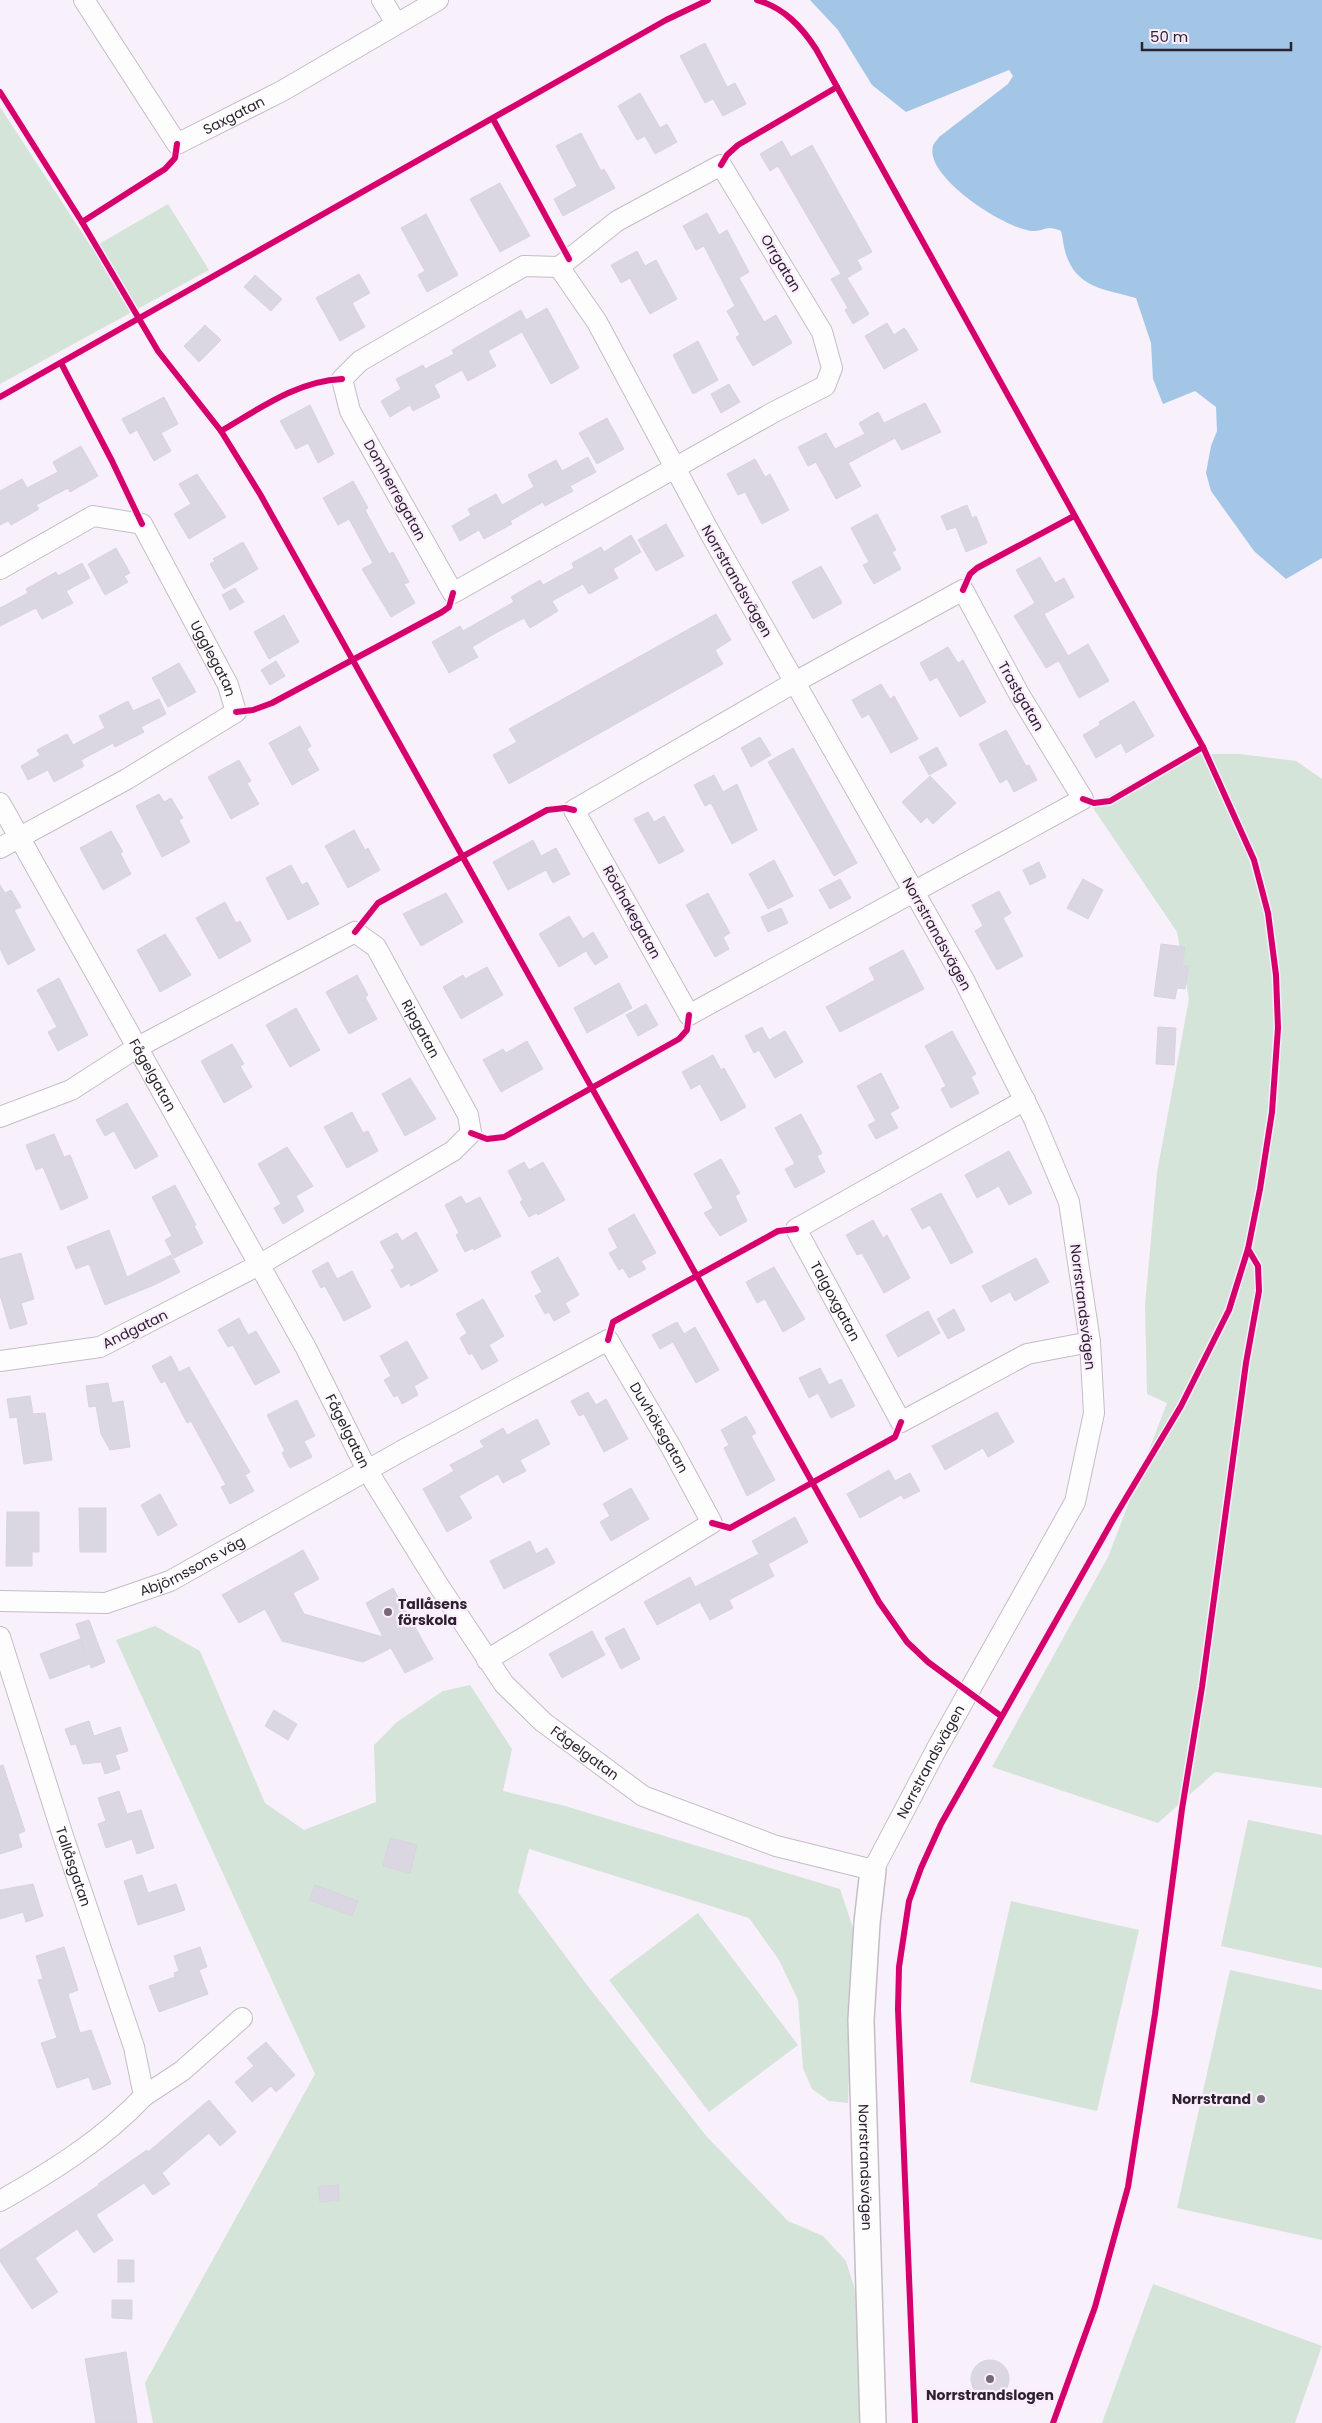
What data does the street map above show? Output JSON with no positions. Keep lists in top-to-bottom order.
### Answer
{
  "streets": {
    "street": [
      "Saxgatan",
      "Orrgatan",
      "Domherregatan",
      "Norrstrandsvägen",
      "Ugglegatan",
      "Trastgatan",
      "Rödhakegatan",
      "Ripgatan",
      "Fågelgatan",
      "Talgoxgatan",
      "Andgatan",
      "Duvhöksgatan",
      "Abjörnssons väg",
      "Tallåsgatan"
    ]
  },
  "crossings": [
    ["Orrgatan", "Domherregatan"],
    ["Orrgatan", "Norrstrandsvägen"],
    ["Domherregatan", "Norrstrandsvägen"],
    ["Norrstrandsvägen", "Trastgatan"],
    ["Norrstrandsvägen", "Rödhakegatan"],
    ["Norrstrandsvägen", "Fågelgatan"],
    ["Norrstrandsvägen", "Talgoxgatan"],
    ["Ugglegatan", "Fågelgatan"],
    ["Trastgatan", "Rödhakegatan"],
    ["Ripgatan", "Fågelgatan"],
    ["Ripgatan", "Andgatan"],
    ["Fågelgatan", "Andgatan"],
    ["Fågelgatan", "Duvhöksgatan"],
    ["Fågelgatan", "Abjörnssons väg"],
    ["Duvhöksgatan", "Abjörnssons väg"]
  ],
  "places": ["Tallåsens förskola", "Norrstrand", "Norrstrandslogen"],
  "scale_bar": "50 m"
}
